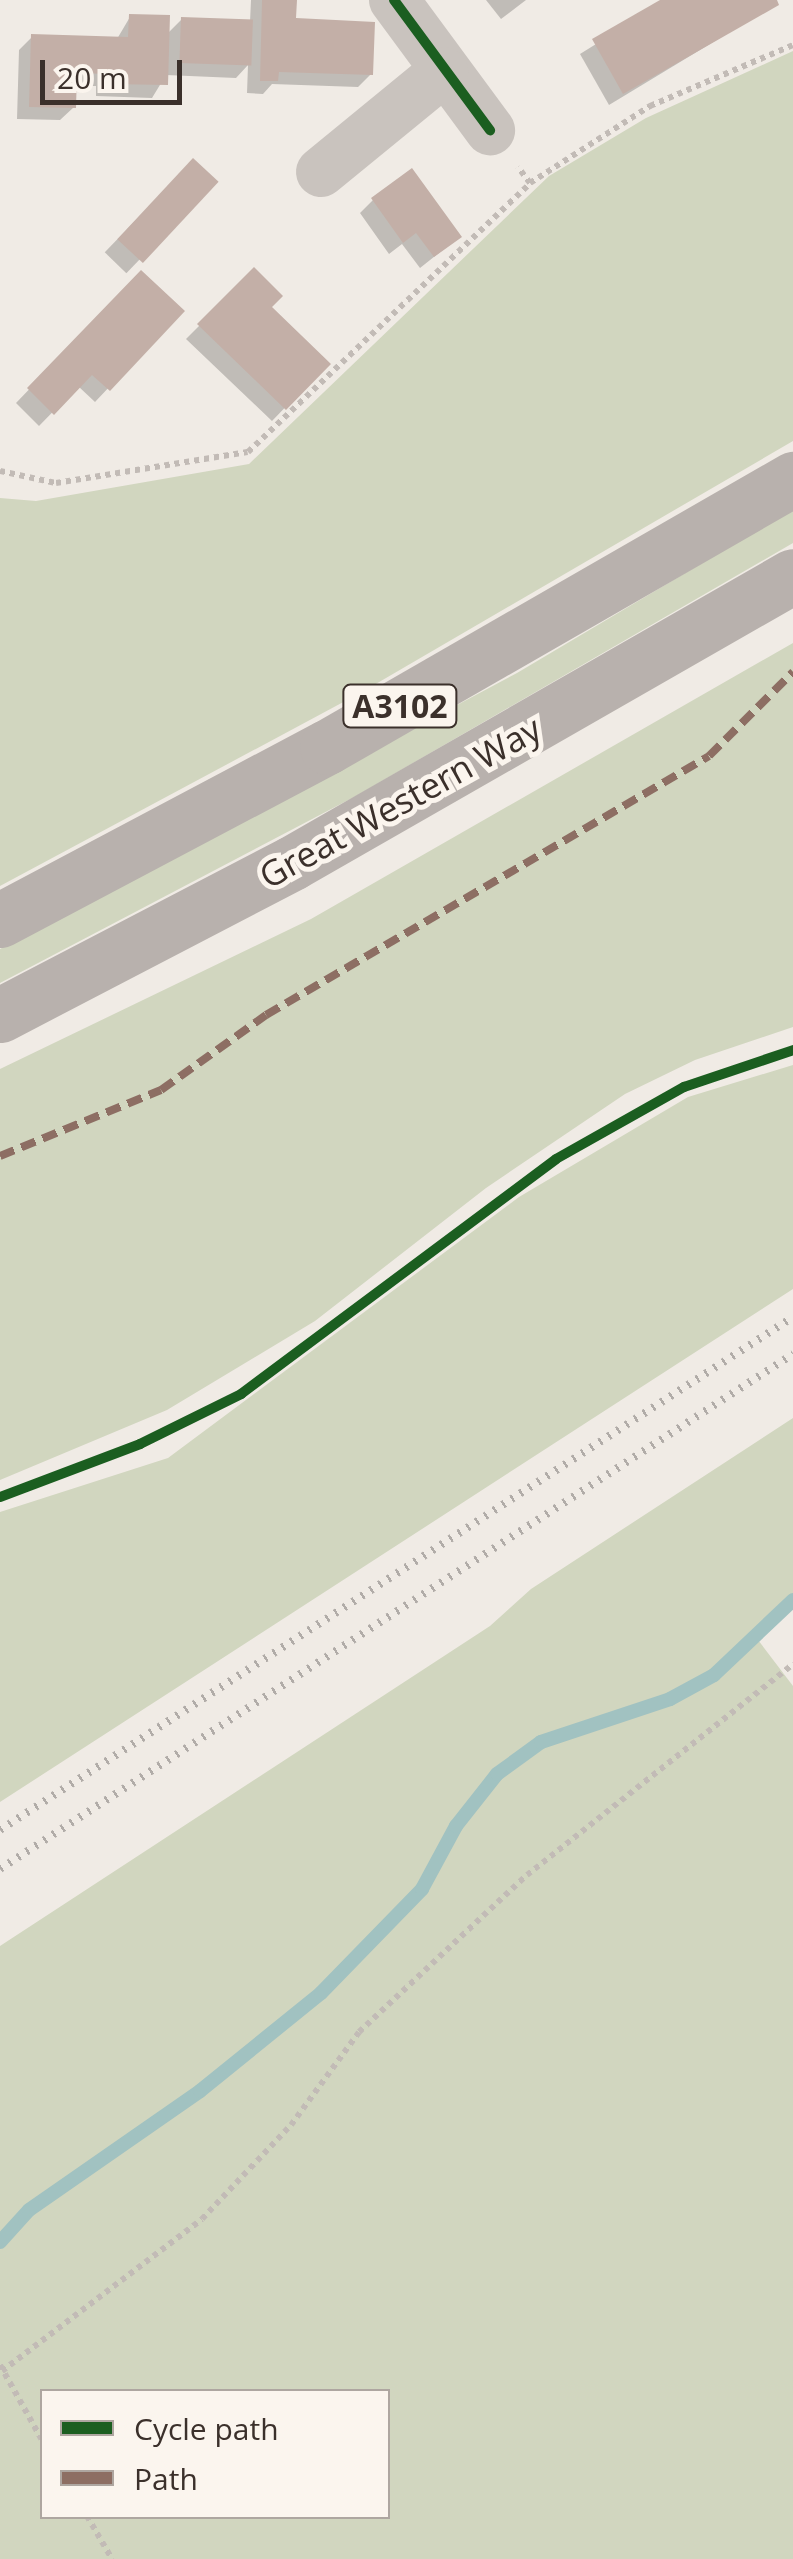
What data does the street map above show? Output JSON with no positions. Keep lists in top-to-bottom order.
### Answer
{
  "streets": {
    "main road": ["A3102", "Great Western Way"]
  },
  "legend": ["Cycle path", "Path"],
  "scale_bar": "20 m"
}
